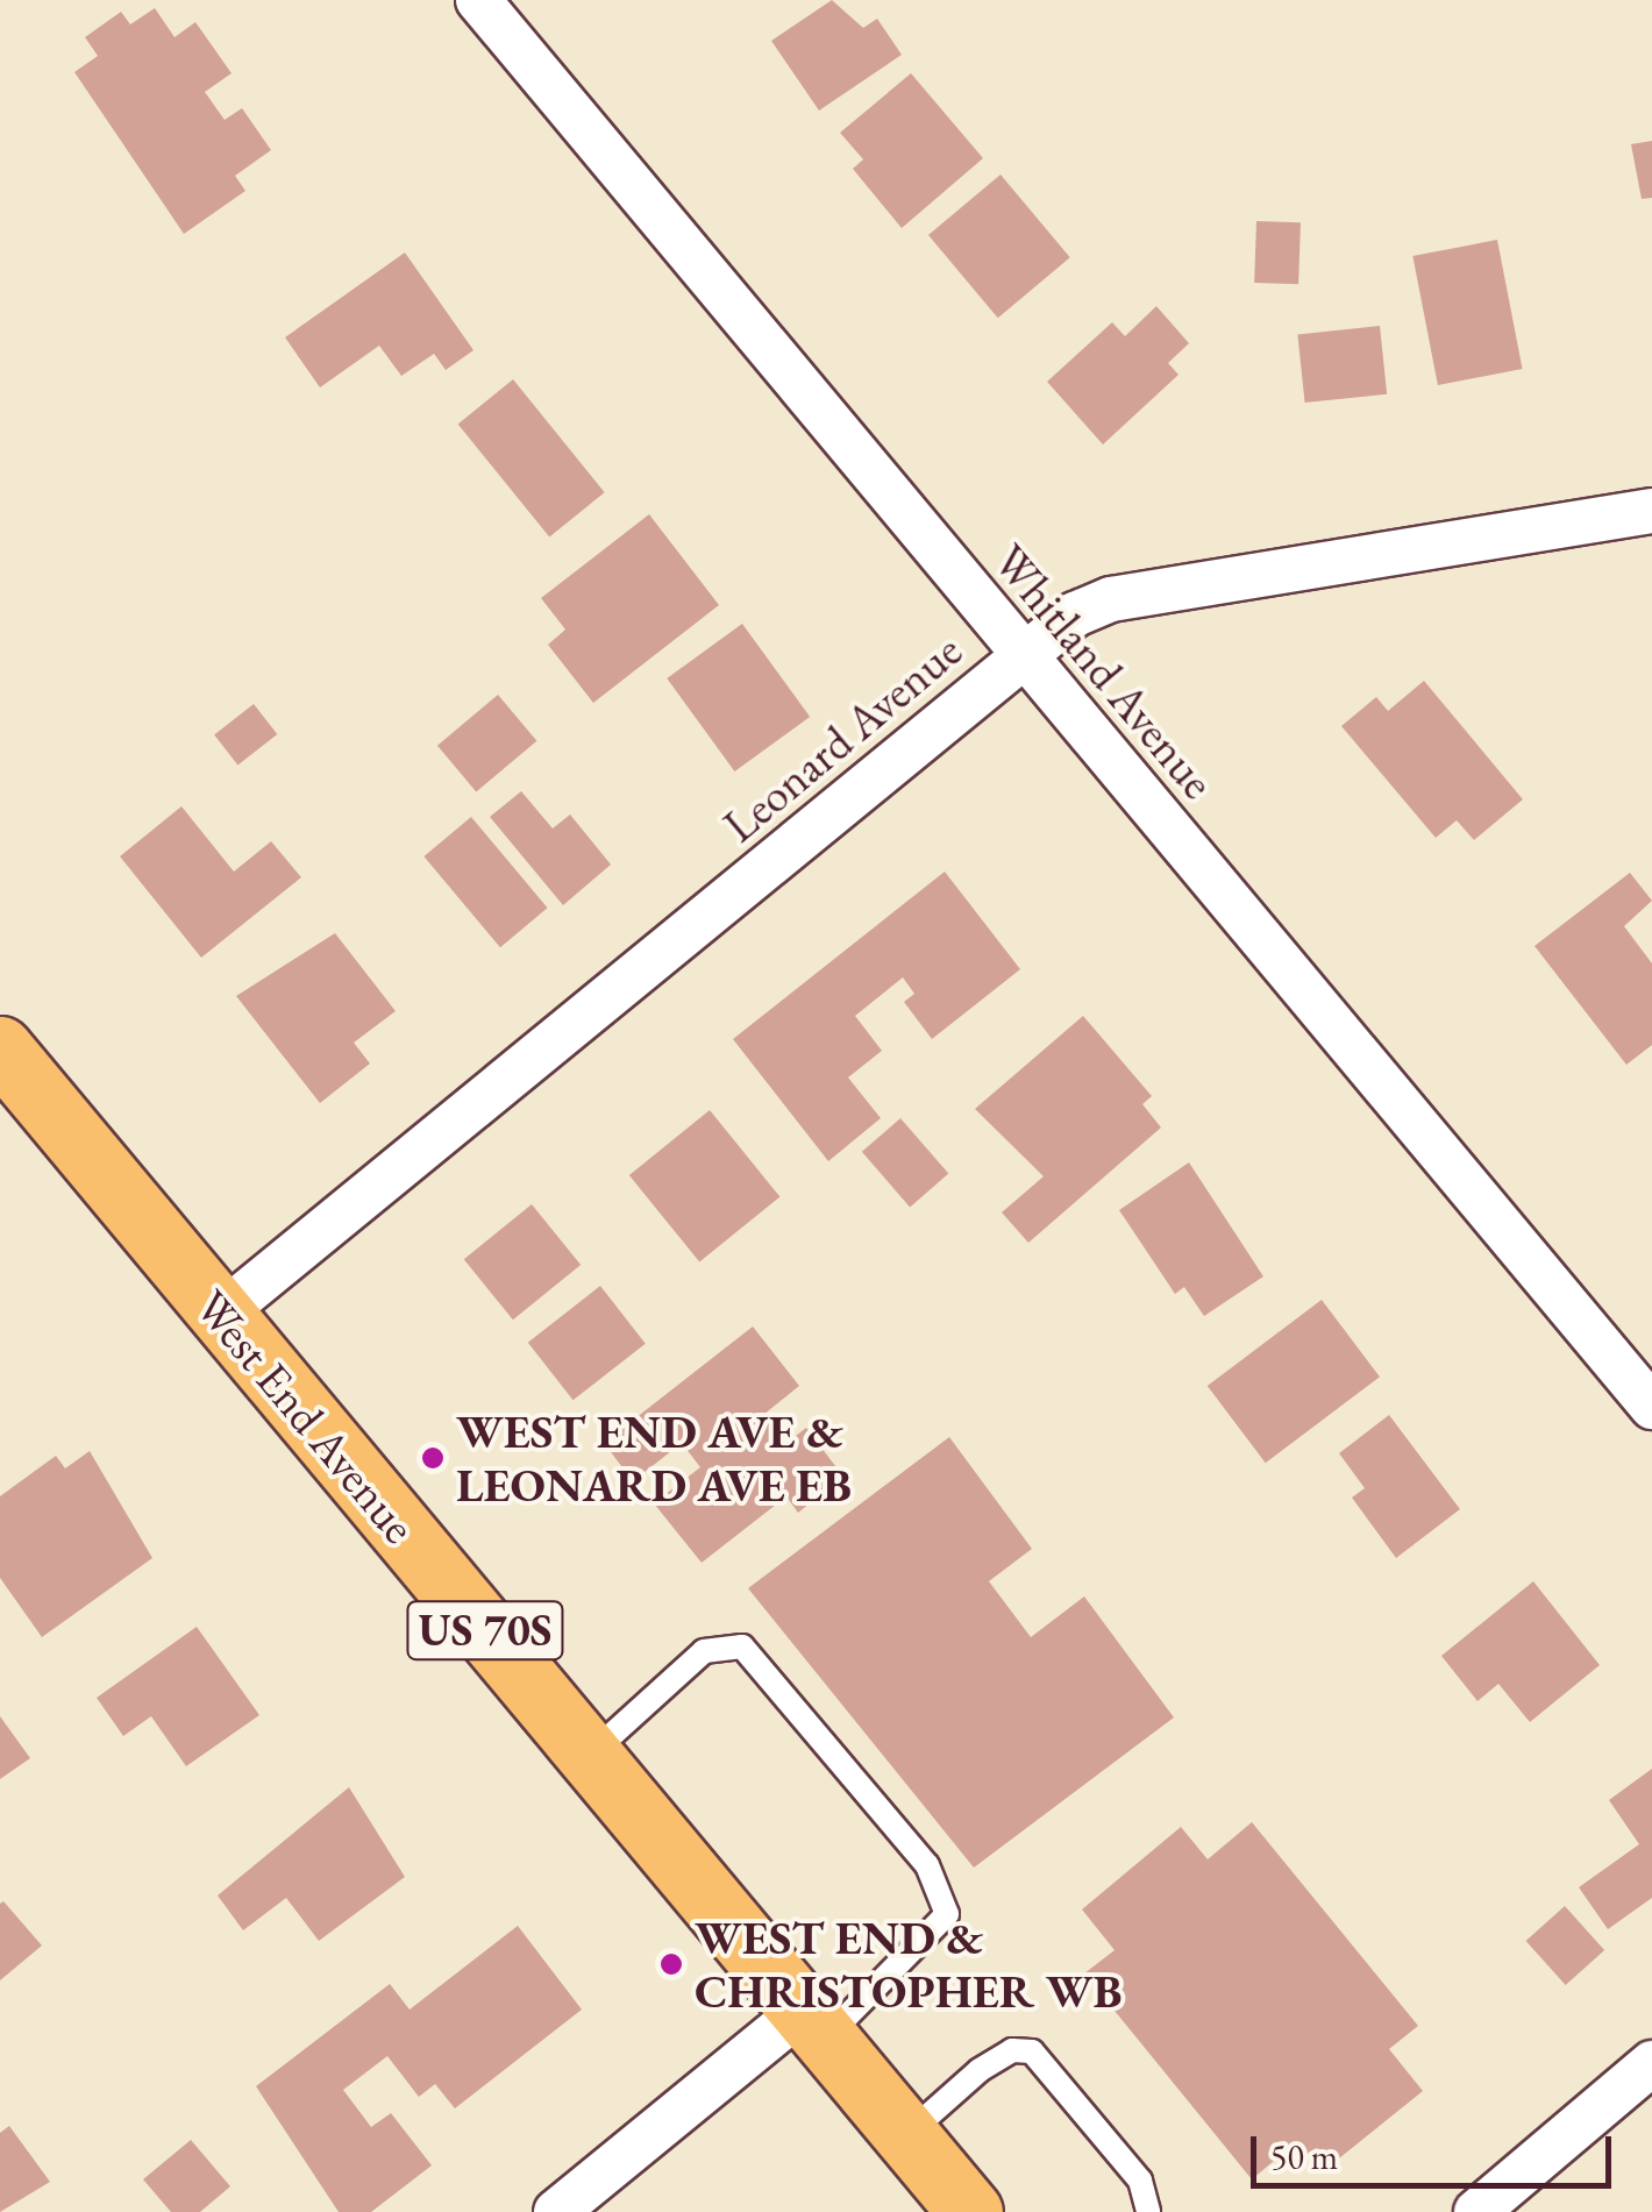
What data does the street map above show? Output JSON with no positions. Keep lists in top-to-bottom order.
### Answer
{
  "streets": {
    "main road": ["West End Avenue", "US 70S"],
    "street": ["Whitland Avenue", "Leonard Avenue"]
  },
  "crossings": [
    ["Whitland Avenue", "Leonard Avenue"],
    ["Leonard Avenue", "West End Avenue"]
  ],
  "places": ["WEST END AVE & LEONARD AVE EB", "WEST END & CHRISTOPHER WB"],
  "scale_bar": "50 m"
}
